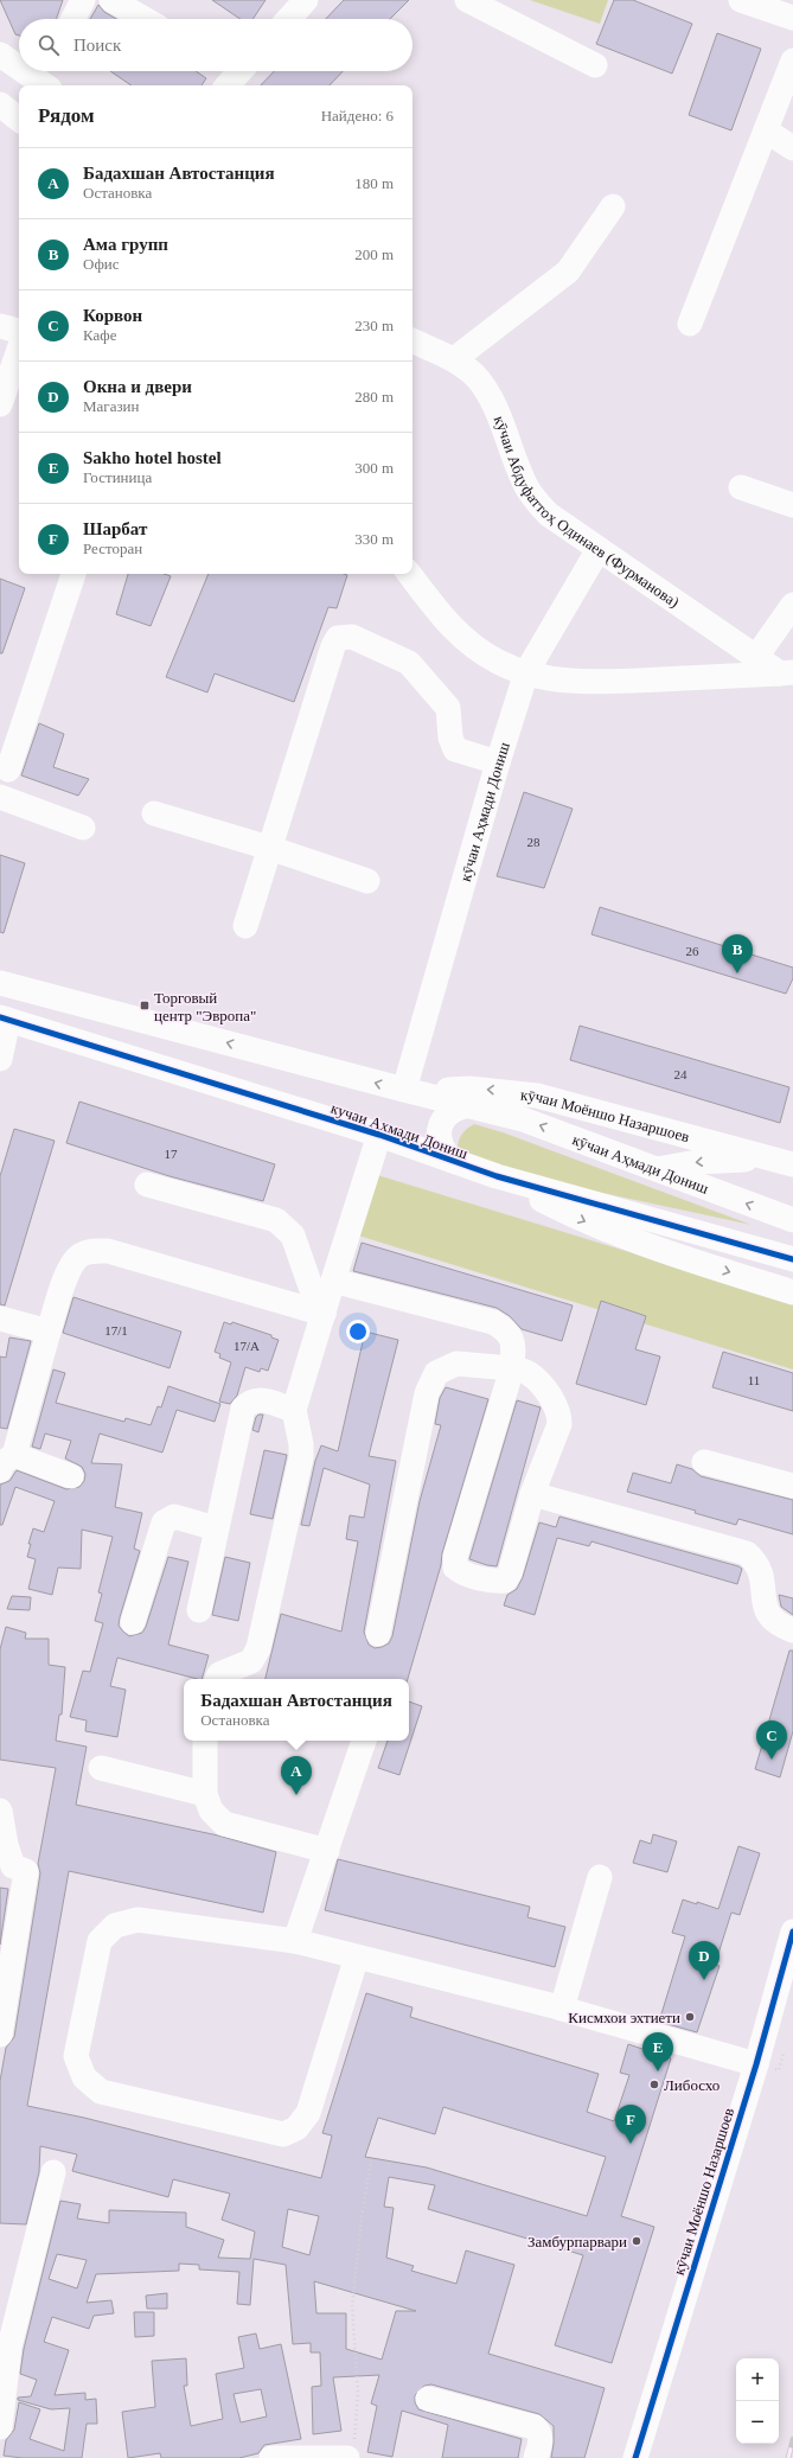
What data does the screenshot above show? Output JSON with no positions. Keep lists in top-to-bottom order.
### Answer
{
  "streets": {
    "street": [
      "кӯчаи Абдуфаттоҳ Одинаев (Фурманова)",
      "кӯчаи Аҳмади Дониш",
      "кӯчаи Моёншо Назаршоев",
      "кучаи Ахмади Дониш"
    ]
  },
  "crossings": [
    ["кӯчаи Абдуфаттоҳ Одинаев (Фурманова)", "кӯчаи Аҳмади Дониш"],
    ["кӯчаи Аҳмади Дониш", "кӯчаи Моёншо Назаршоев"]
  ],
  "places": {
    "transit": ["Торговый центр \"Эвропа\""],
    "other": ["Кисмхои эхтиети", "Либосхо", "Замбурпарвари"]
  },
  "house_numbers": [
    "28",
    "26",
    "24",
    "17",
    "17/1",
    "17/A",
    "11"
  ],
  "page": {
    "search": "Поиск",
    "heading": ["Рядом", "Найдено: 6"],
    "list": [
      {
        "mark": "A",
        "name": "Бадахшан Автостанция",
        "note": "Остановка",
        "value": "180 m"
      },
      {
        "mark": "B",
        "name": "Ама групп",
        "note": "Офис",
        "value": "200 m"
      },
      {
        "mark": "C",
        "name": "Корвон",
        "note": "Кафе",
        "value": "230 m"
      },
      {
        "mark": "D",
        "name": "Окна и двери",
        "note": "Магазин",
        "value": "280 m"
      },
      {
        "mark": "E",
        "name": "Sakho hotel hostel",
        "note": "Гостиница",
        "value": "300 m"
      },
      {
        "mark": "F",
        "name": "Шарбат",
        "note": "Ресторан",
        "value": "330 m"
      }
    ],
    "pins": [
      "B",
      "C",
      "A",
      "D",
      "E",
      "F"
    ],
    "popup": ["Бадахшан Автостанция", "Остановка"],
    "map_buttons": ["+", "−"]
  }
}
